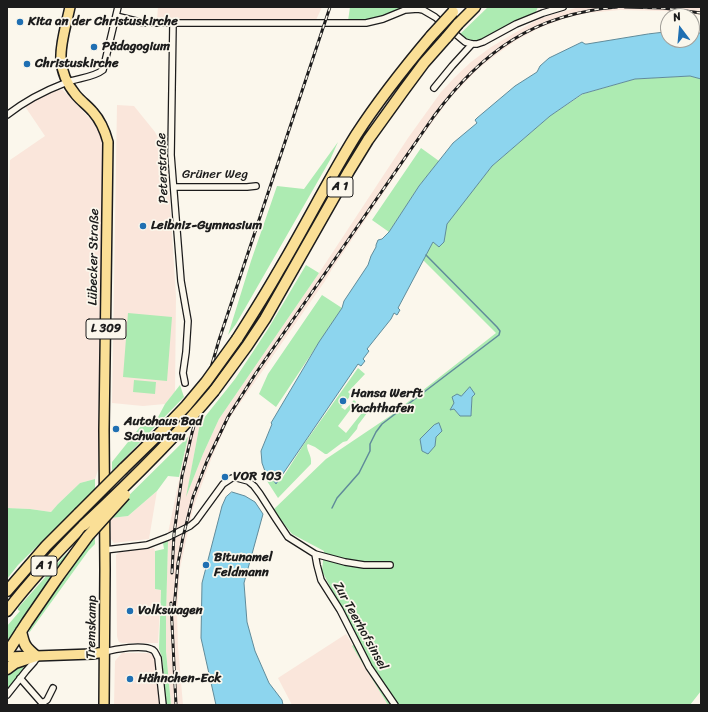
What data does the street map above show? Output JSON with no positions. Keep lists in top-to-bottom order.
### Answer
{
  "streets": {
    "highway": ["A 1"],
    "main road": ["Lübecker Straße", "L 309", "Tremskamp"],
    "street": ["Peterstraße", "Grüner Weg", "Zur Teerhofsinsel"]
  },
  "crossings": [
    ["Peterstraße", "Grüner Weg"],
    ["Lübecker Straße", "L 309"],
    ["Lübecker Straße", "Zur Teerhofsinsel"],
    ["Lübecker Straße", "Tremskamp"],
    ["Zur Teerhofsinsel", "Tremskamp"]
  ],
  "places": [
    "Kita an der Christuskirche",
    "Pädagogium",
    "Christuskirche",
    "Leibniz-Gymnasium",
    "Hansa Werft Yachthafen",
    "Autohaus Bad Schwartau",
    "VOR 103",
    "Bitunamel Feldmann",
    "Volkswagen",
    "Hähnchen-Eck"
  ],
  "north": "top"
}
